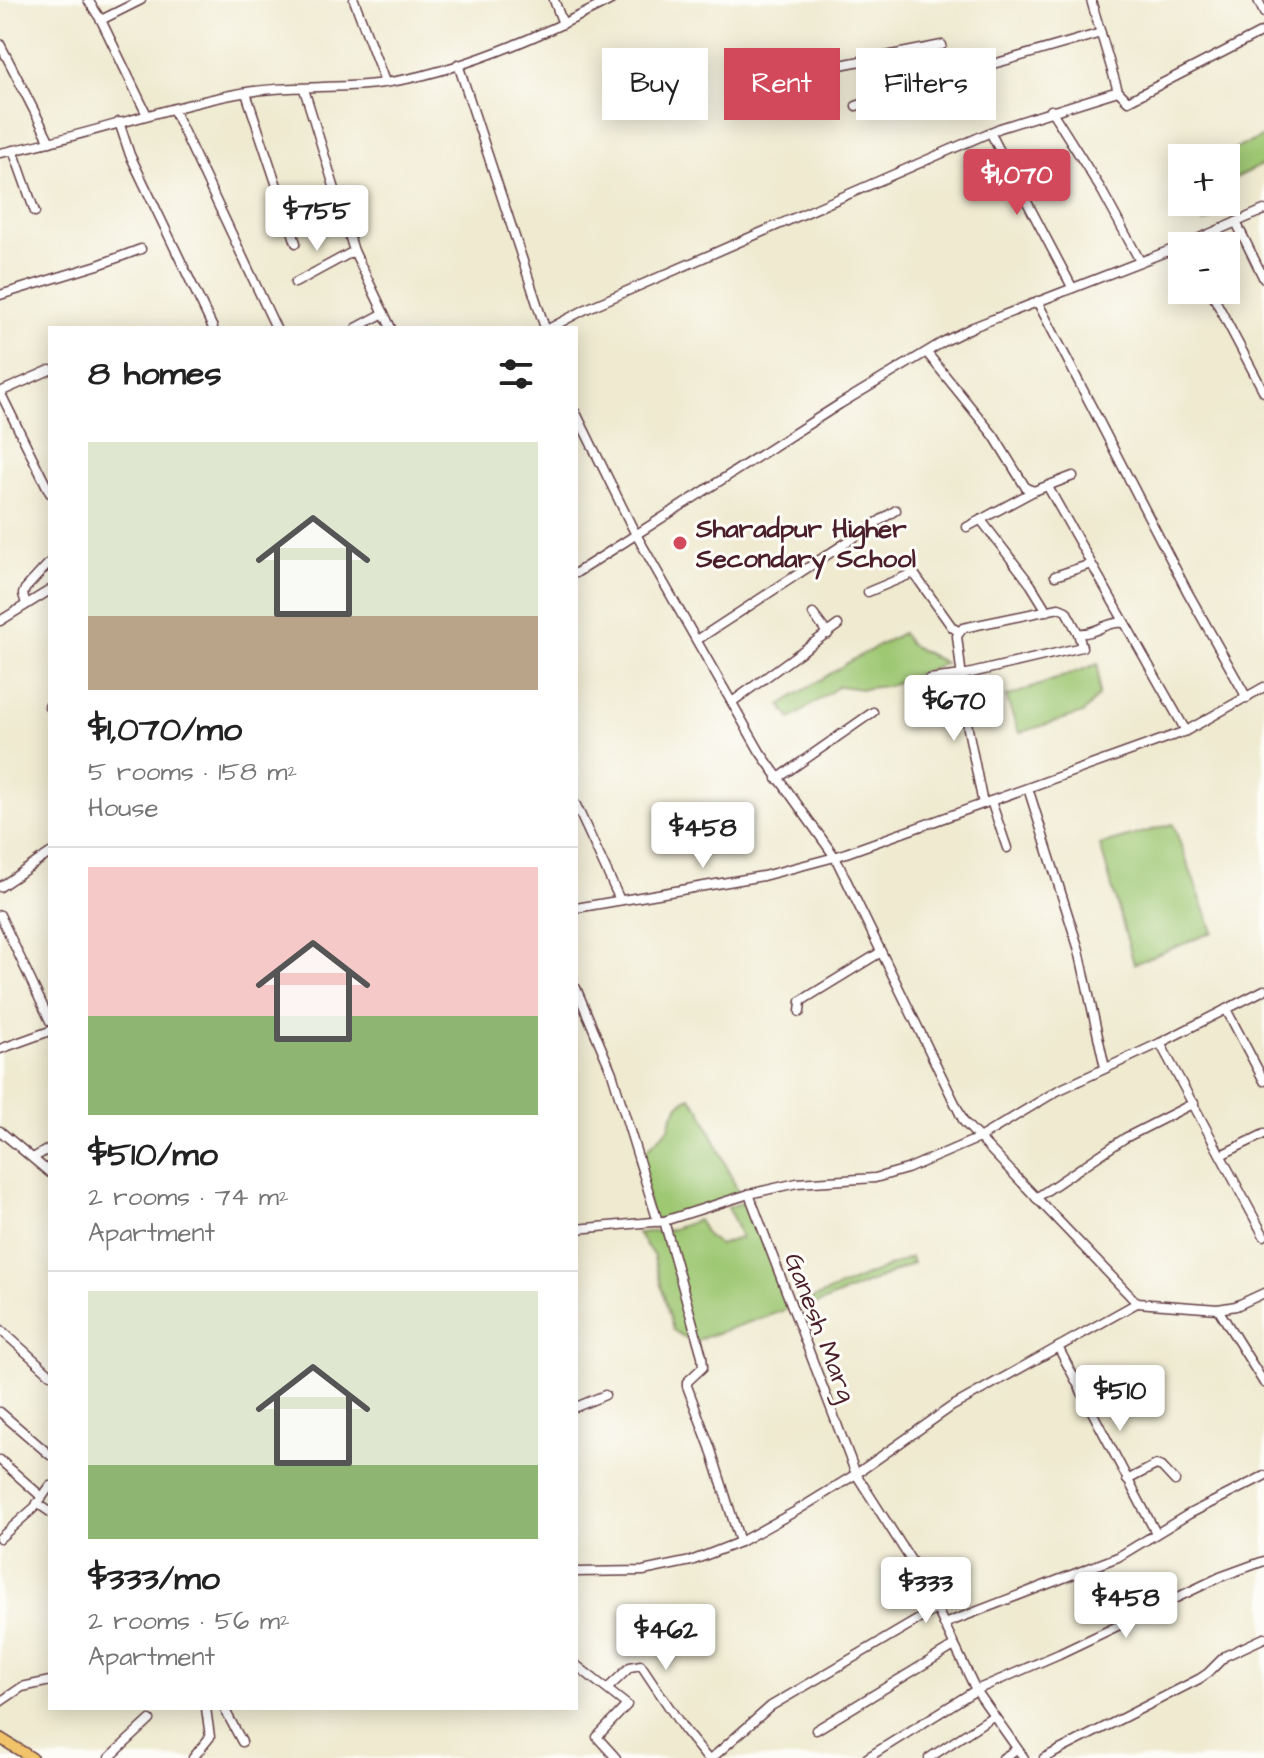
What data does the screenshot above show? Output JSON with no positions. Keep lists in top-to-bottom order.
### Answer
{
  "streets": {
    "street": ["Ganesh Marg"]
  },
  "places": ["Sharadpur Higher Secondary School"],
  "page": {
    "chip": ["Buy", "Rent", "Filters"],
    "map_buttons": ["+", "−"],
    "price": [
      "$1,070",
      "$755",
      "$670",
      "$458",
      "$510",
      "$333",
      "$458",
      "$462"
    ],
    "heading": "8 homes",
    "list": [
      {
        "name": "$1,070/mo",
        "note": "5 rooms · 158 m² · House"
      },
      {
        "name": "$510/mo",
        "note": "2 rooms · 74 m² · Apartment"
      },
      {
        "name": "$333/mo",
        "note": "2 rooms · 56 m² · Apartment"
      }
    ]
  }
}
